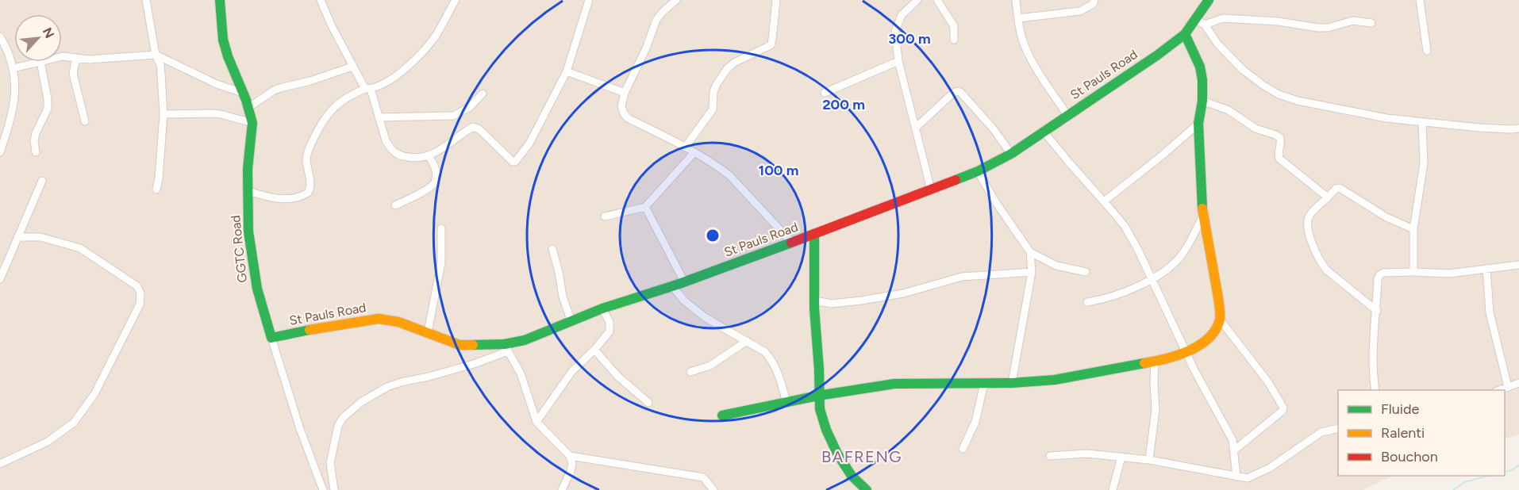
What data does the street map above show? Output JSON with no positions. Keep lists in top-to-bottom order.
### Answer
{
  "streets": {
    "street": ["St Pauls Road", "GGTC Road"]
  },
  "crossings": [
    ["St Pauls Road", "GGTC Road"]
  ],
  "districts": ["BAFRENG"],
  "legend": ["Fluide", "Ralenti", "Bouchon"],
  "north": "top right",
  "rings": ["300 m", "200 m", "100 m"]
}
